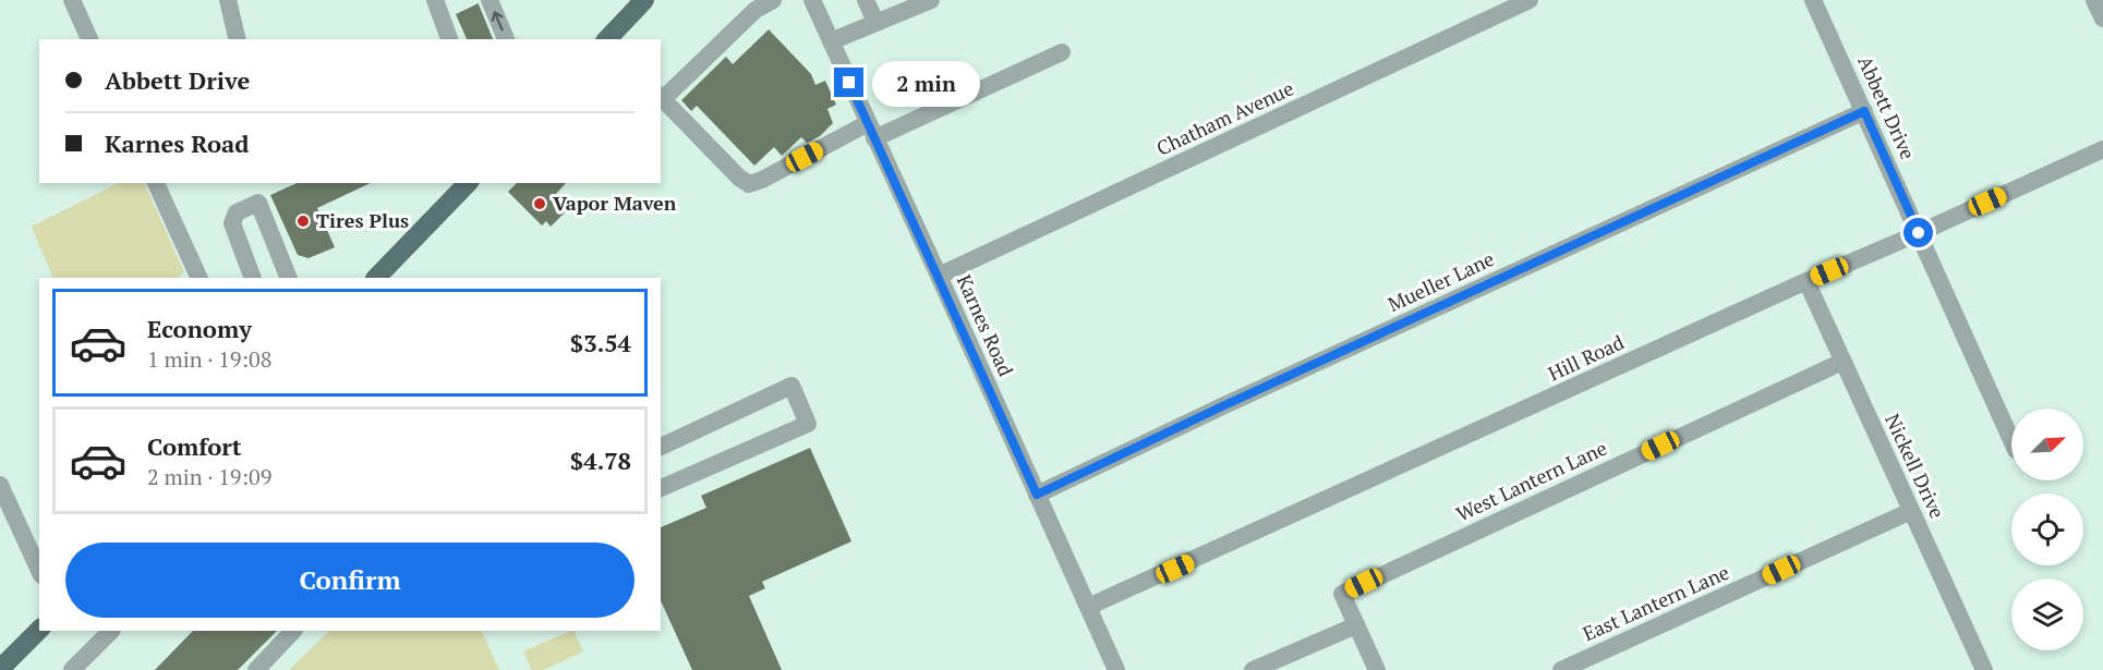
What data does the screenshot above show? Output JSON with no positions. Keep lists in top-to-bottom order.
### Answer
{
  "streets": {
    "street": [
      "Abbett Drive",
      "Chatham Avenue",
      "Mueller Lane",
      "Karnes Road",
      "Hill Road",
      "Nickell Drive",
      "West Lantern Lane",
      "East Lantern Lane"
    ]
  },
  "crossings": [
    ["Abbett Drive", "Mueller Lane"],
    ["Abbett Drive", "Hill Road"],
    ["Chatham Avenue", "Karnes Road"],
    ["Mueller Lane", "Karnes Road"],
    ["Karnes Road", "Hill Road"],
    ["Hill Road", "Nickell Drive"],
    ["Nickell Drive", "West Lantern Lane"],
    ["Nickell Drive", "East Lantern Lane"]
  ],
  "places": ["Vapor Maven", "Tires Plus"],
  "north": "top right",
  "page": {
    "banner": ["Abbett Drive", "Karnes Road"],
    "bubble": "2 min",
    "list": [
      {
        "name": "Economy",
        "note": "1 min · 19:08",
        "value": "$3.54"
      },
      {
        "name": "Comfort",
        "note": "2 min · 19:09",
        "value": "$4.78"
      }
    ],
    "buttons": "Confirm"
  }
}
